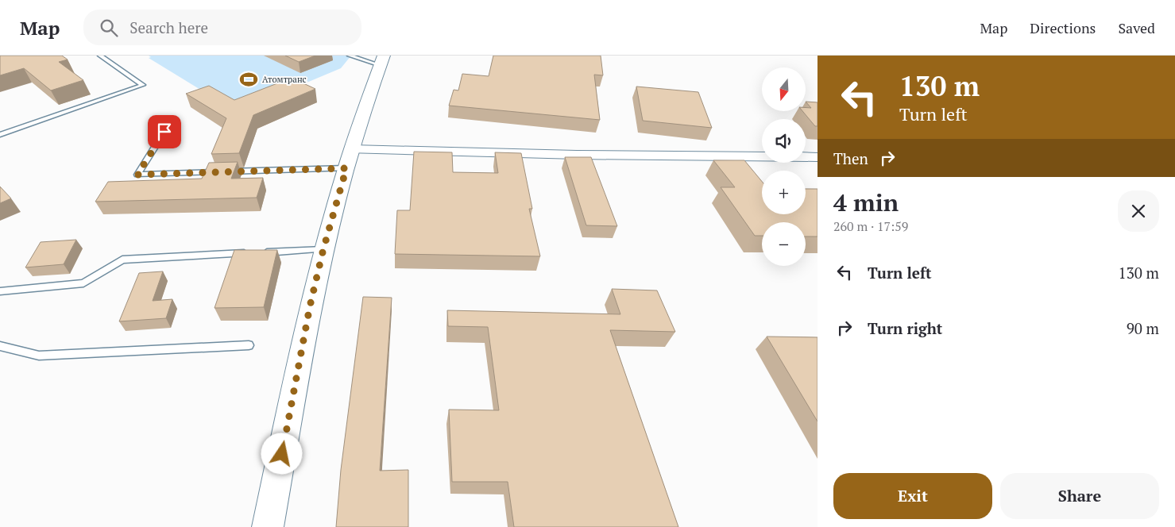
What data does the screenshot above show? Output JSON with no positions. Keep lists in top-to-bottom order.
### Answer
{
  "places": {
    "sports": ["Атомтранс"]
  },
  "north": "bottom",
  "page": {
    "header": "Map",
    "search": "Search here",
    "nav": ["Map", "Directions", "Saved"],
    "turn": ["130 m", "Turn left"],
    "map_buttons": ["+", "−"],
    "then": "Then",
    "heading": ["4 min", "260 m · 17:59"],
    "list": [
      {
        "name": "Turn left",
        "value": "130 m"
      },
      {
        "name": "Turn right",
        "value": "90 m"
      }
    ],
    "buttons": ["Exit", "Share"]
  }
}
